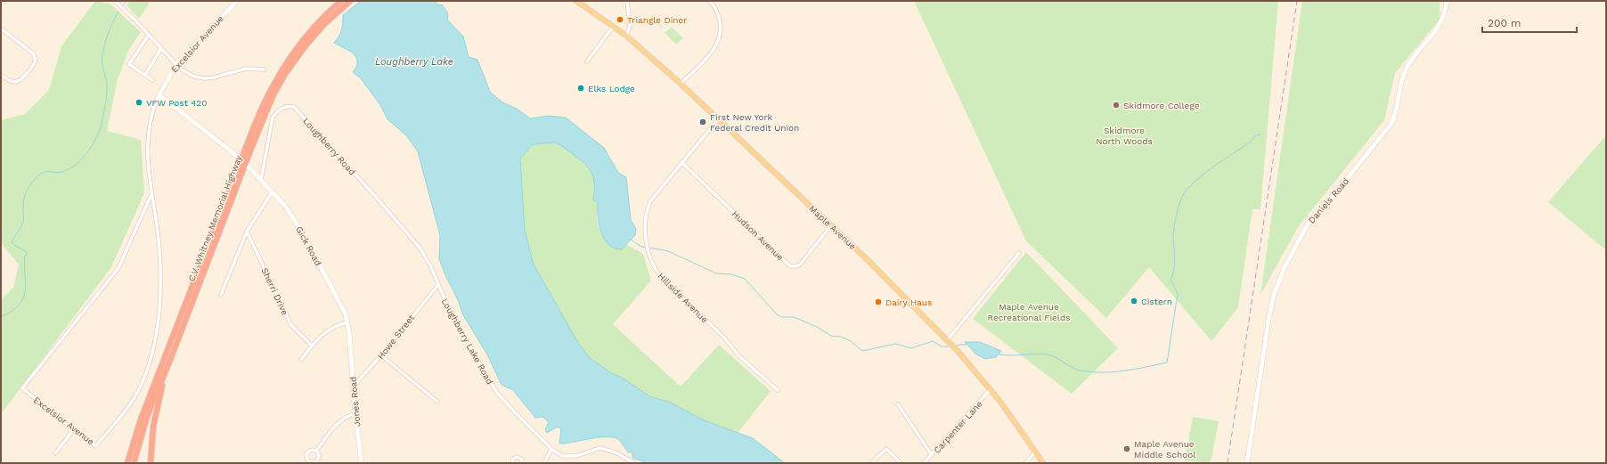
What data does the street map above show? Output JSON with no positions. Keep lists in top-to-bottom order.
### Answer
{
  "streets": {
    "highway": ["C.V. Whitney Memorial Highway"],
    "main road": ["Maple Avenue"],
    "street": [
      "Excelsior Avenue",
      "Loughberry Road",
      "Daniels Road",
      "Hudson Avenue",
      "Gick Road",
      "Sherri Drive",
      "Hillside Avenue",
      "Howe Street",
      "Loughberry Lake Road",
      "Jones Road",
      "Carpenter Lane"
    ]
  },
  "crossings": [
    ["Excelsior Avenue", "Gick Road"],
    ["Loughberry Road", "Gick Road"],
    ["Loughberry Road", "Loughberry Lake Road"],
    ["C.V. Whitney Memorial Highway", "Gick Road"],
    ["Maple Avenue", "Hudson Avenue"],
    ["Maple Avenue", "Hillside Avenue"],
    ["Maple Avenue", "Carpenter Lane"],
    ["Hudson Avenue", "Hillside Avenue"],
    ["Gick Road", "Jones Road"],
    ["Howe Street", "Loughberry Lake Road"],
    ["Howe Street", "Jones Road"]
  ],
  "water": ["Loughberry Lake"],
  "parks": ["Skidmore North Woods", "Maple Avenue Recreational Fields"],
  "places": [
    "Triangle Diner",
    "Elks Lodge",
    "VFW Post 420",
    "Skidmore College",
    "First New York Federal Credit Union",
    "Cistern",
    "Dairy Haus",
    "Maple Avenue Middle School"
  ],
  "scale_bar": "200 m"
}
